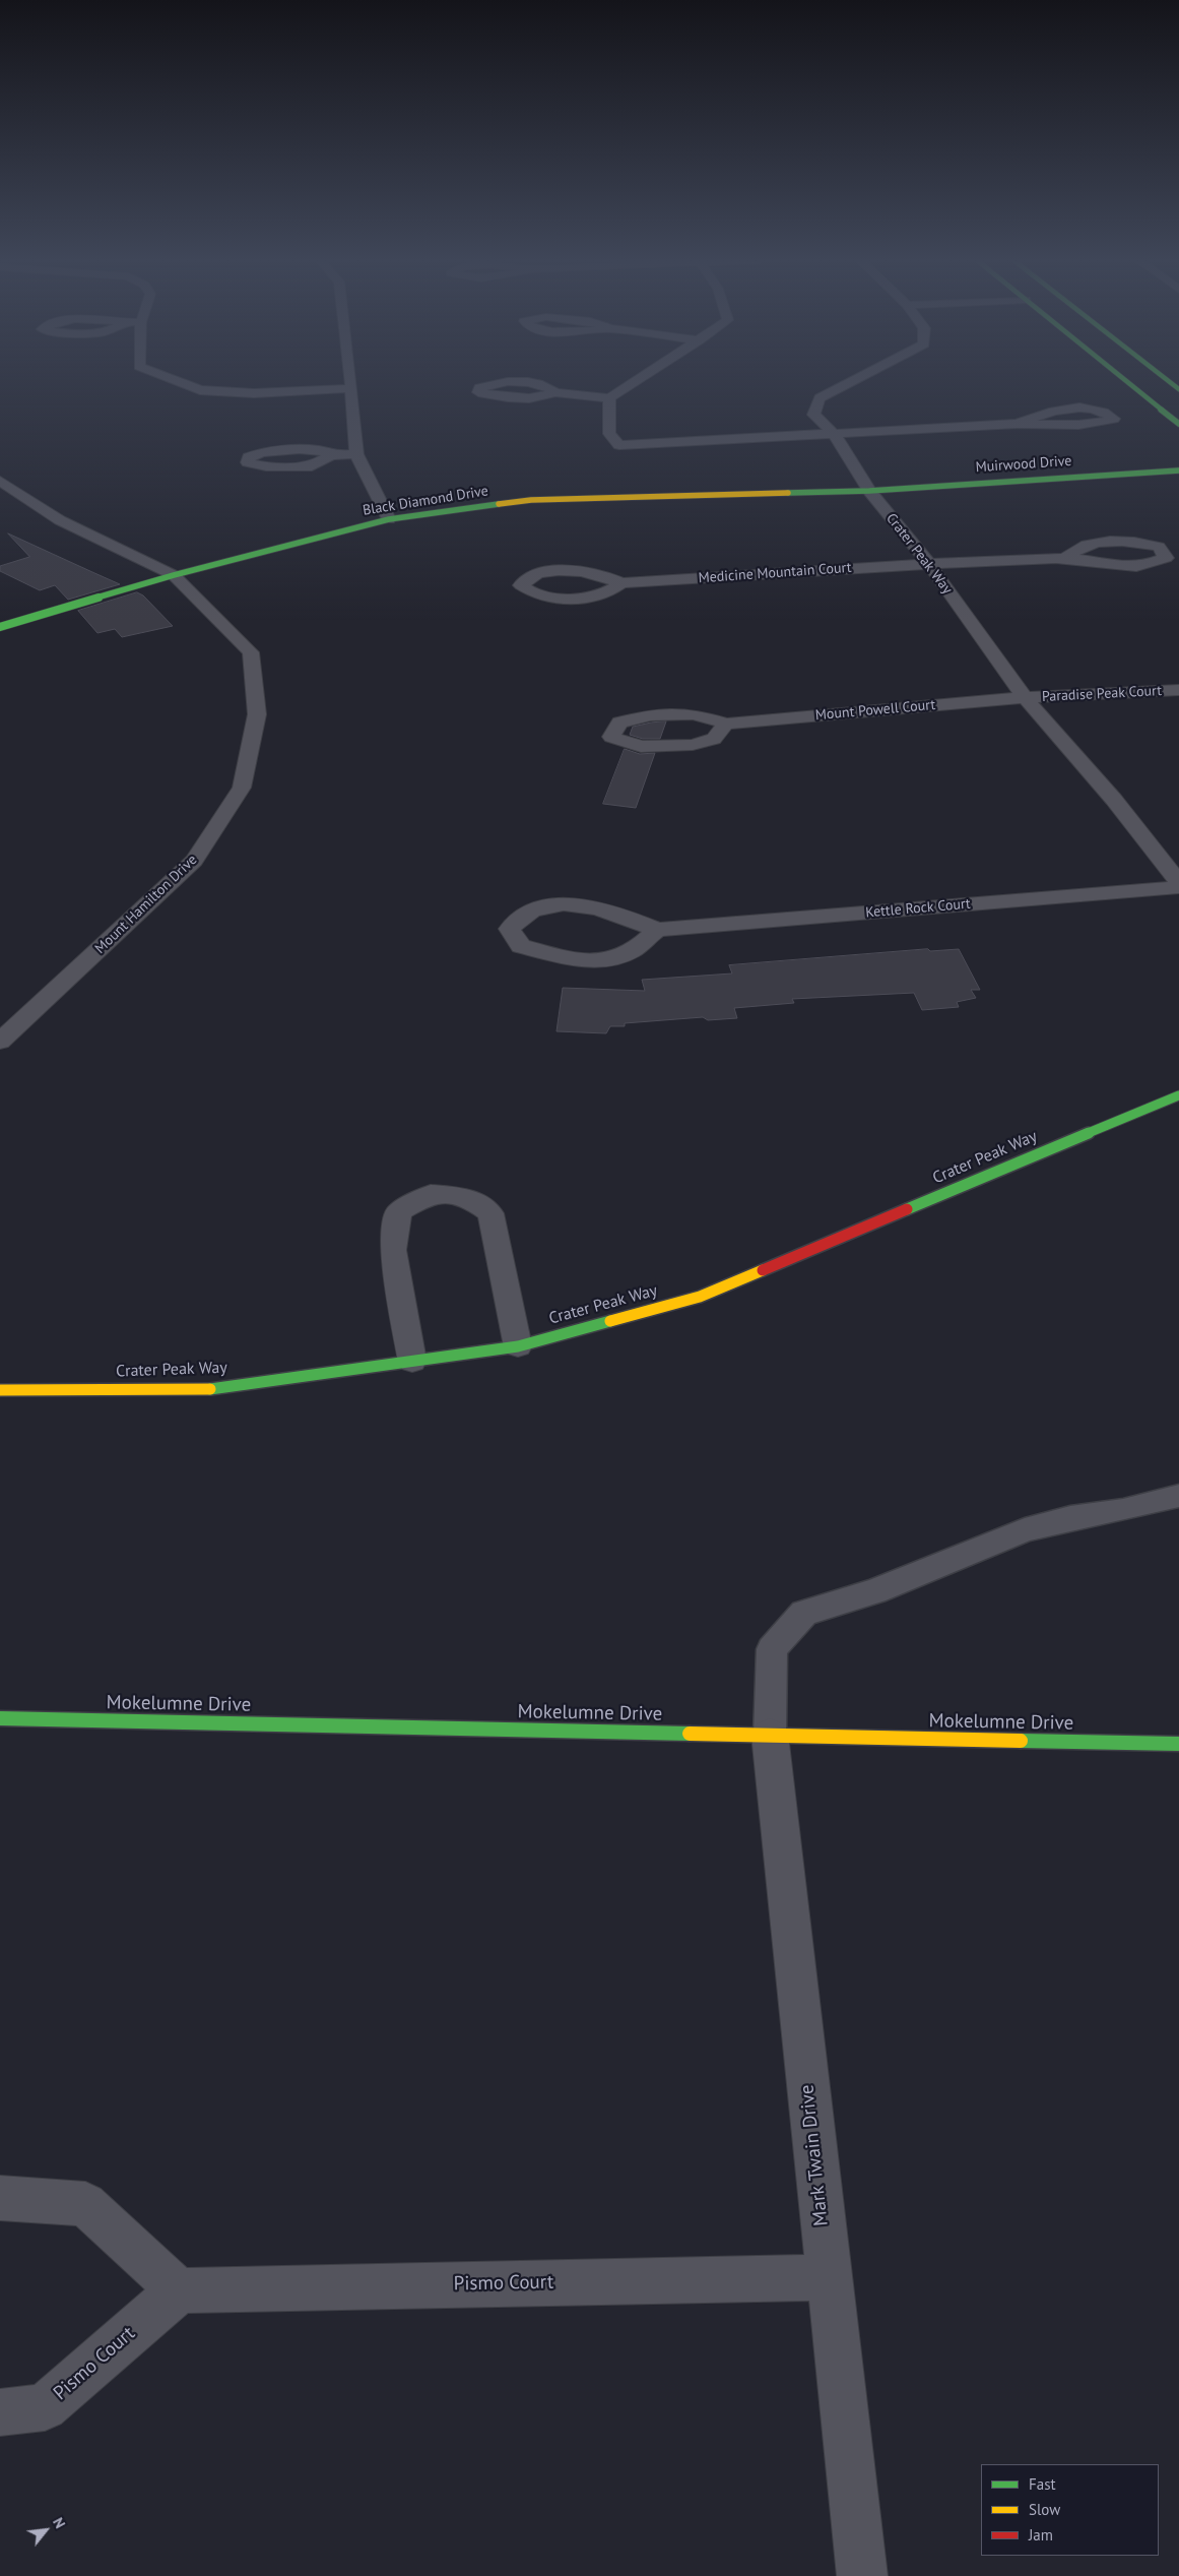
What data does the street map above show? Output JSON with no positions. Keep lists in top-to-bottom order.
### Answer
{
  "streets": {
    "street": [
      "Muirwood Drive",
      "Black Diamond Drive",
      "Crater Peak Way",
      "Medicine Mountain Court",
      "Paradise Peak Court",
      "Mount Powell Court",
      "Mount Hamilton Drive",
      "Kettle Rock Court",
      "Mokelumne Drive",
      "Mark Twain Drive",
      "Pismo Court"
    ]
  },
  "crossings": [
    ["Muirwood Drive", "Black Diamond Drive"],
    ["Muirwood Drive", "Crater Peak Way"],
    ["Black Diamond Drive", "Crater Peak Way"],
    ["Black Diamond Drive", "Mount Hamilton Drive"],
    ["Crater Peak Way", "Medicine Mountain Court"],
    ["Crater Peak Way", "Paradise Peak Court"],
    ["Crater Peak Way", "Mount Powell Court"],
    ["Paradise Peak Court", "Mount Powell Court"],
    ["Mokelumne Drive", "Mark Twain Drive"],
    ["Mark Twain Drive", "Pismo Court"]
  ],
  "legend": ["Fast", "Slow", "Jam"],
  "north": "top right"
}
